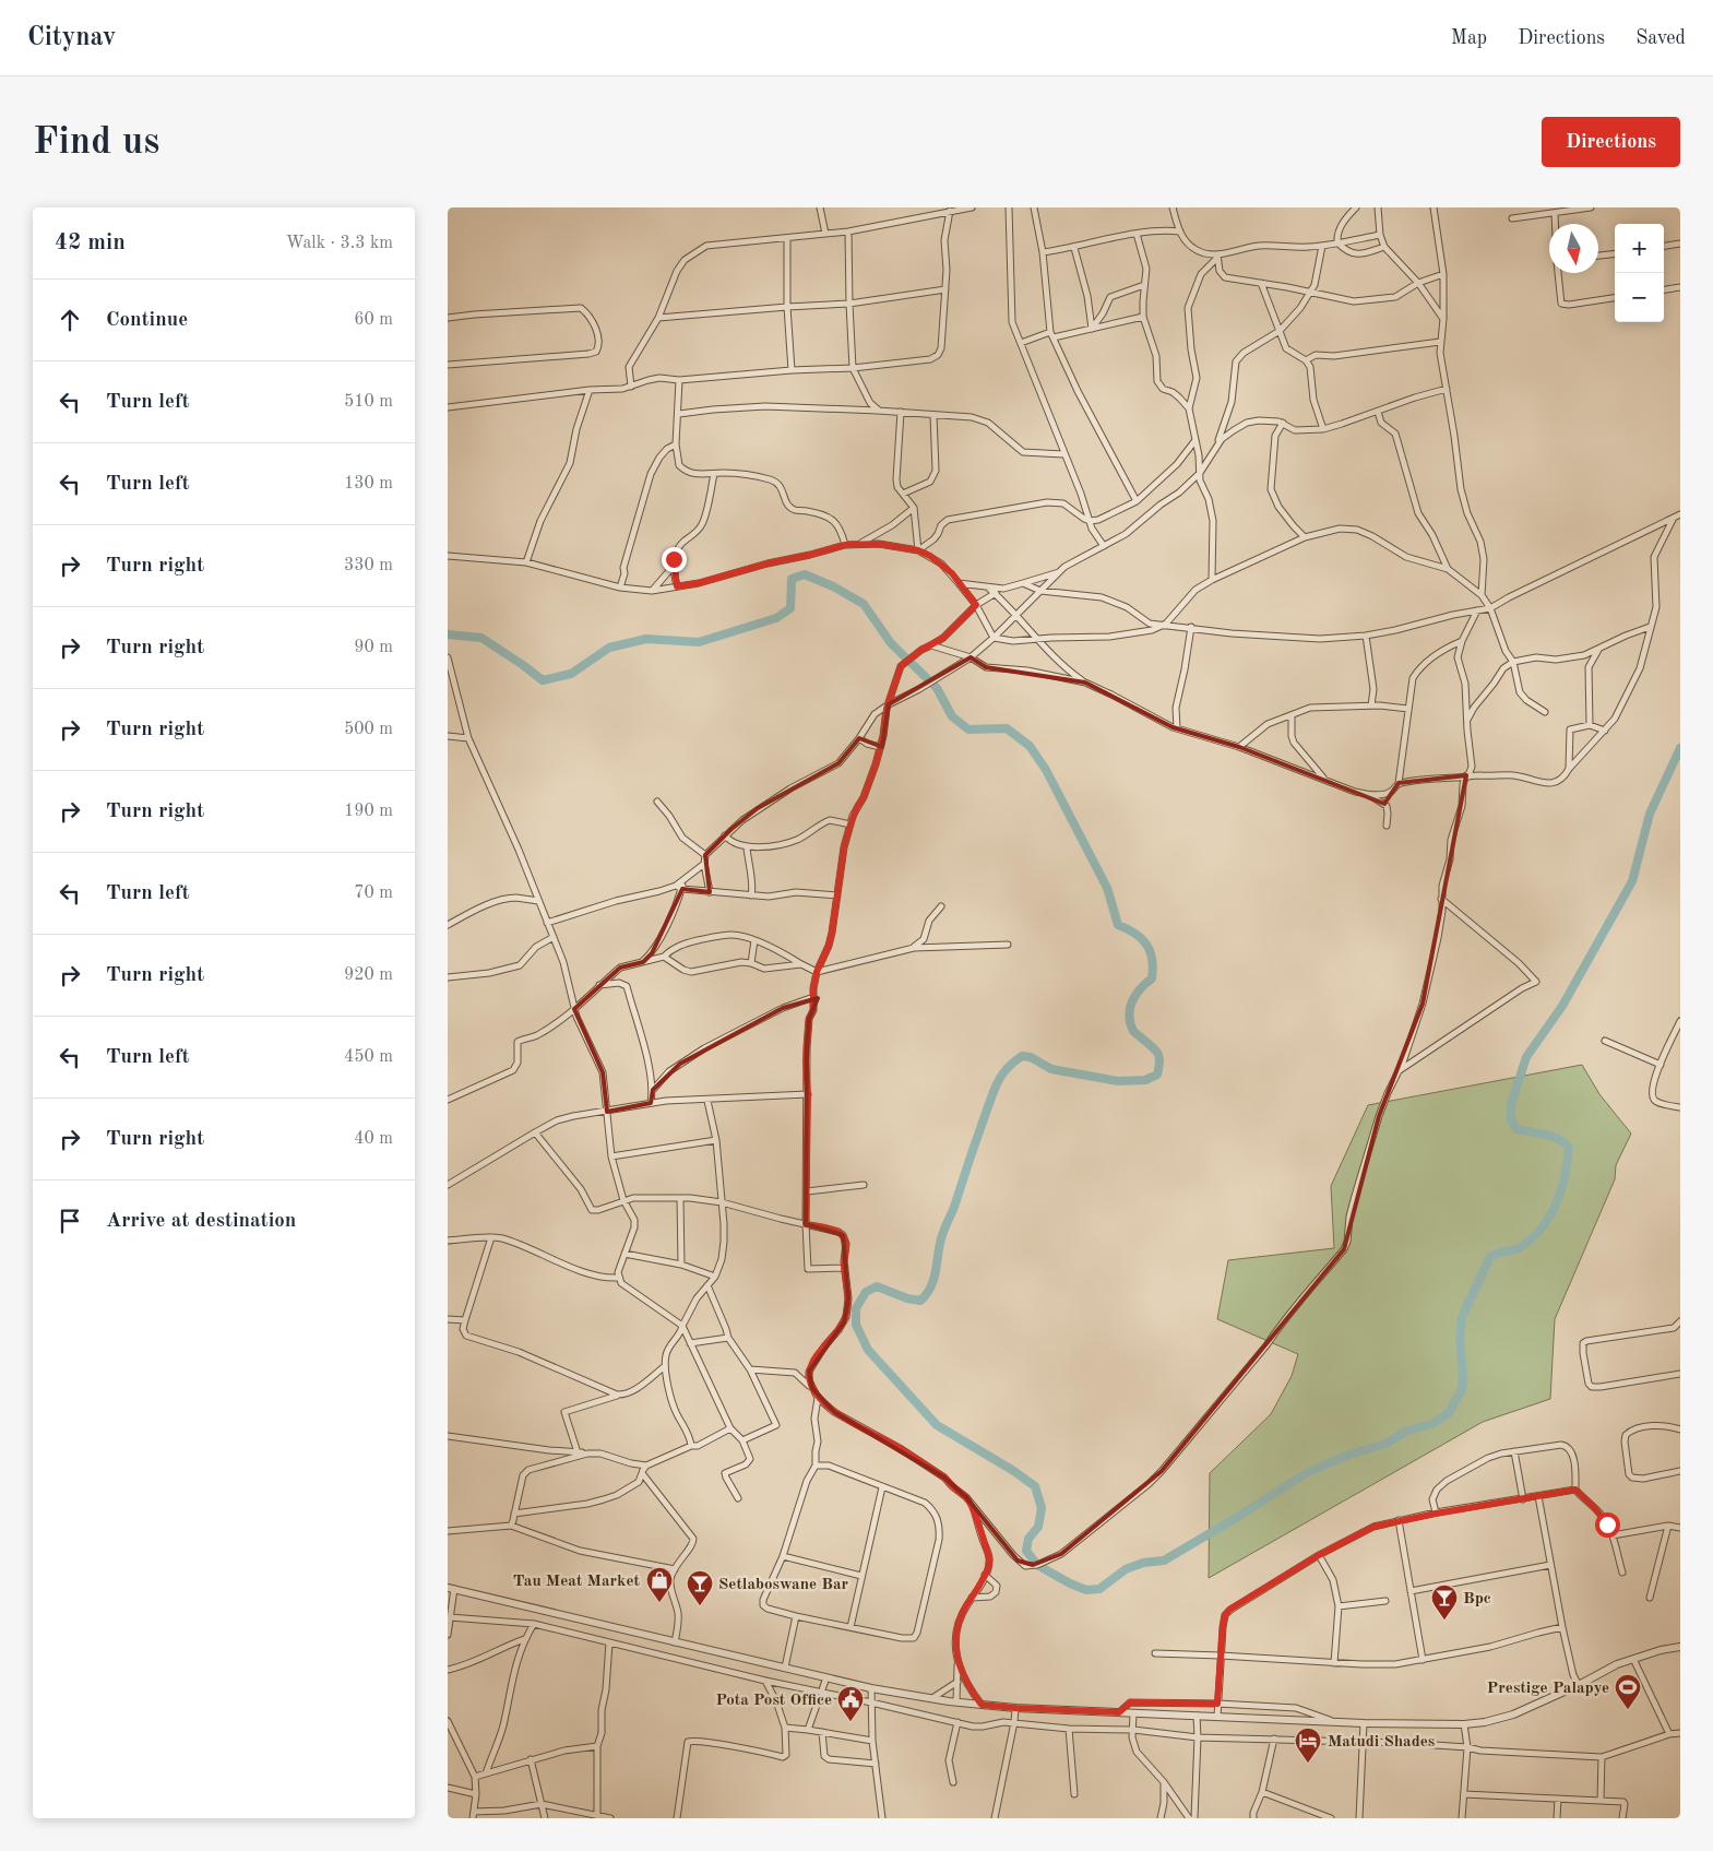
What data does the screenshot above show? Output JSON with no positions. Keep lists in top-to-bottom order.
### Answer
{
  "places": {
    "shop": ["Tau Meat Market"],
    "bar": ["Setlaboswane Bar", "Bpc"],
    "sports": ["Prestige Palapye"],
    "public building": ["Pota Post Office"],
    "hotel": ["Matudi Shades"]
  },
  "north": "bottom",
  "page": {
    "header": "Citynav",
    "nav": ["Map", "Directions", "Saved"],
    "buttons": "Directions",
    "title": "Find us",
    "heading": ["42 min", "Walk · 3.3 km"],
    "map_buttons": ["+", "−"],
    "list": [
      ["Continue", "60 m"],
      ["Turn left", "510 m"],
      ["Turn left", "130 m"],
      ["Turn right", "330 m"],
      ["Turn right", "90 m"],
      ["Turn right", "500 m"],
      ["Turn right", "190 m"],
      ["Turn left", "70 m"],
      ["Turn right", "920 m"],
      ["Turn left", "450 m"],
      ["Turn right", "40 m"],
      "Arrive at destination"
    ]
  }
}
